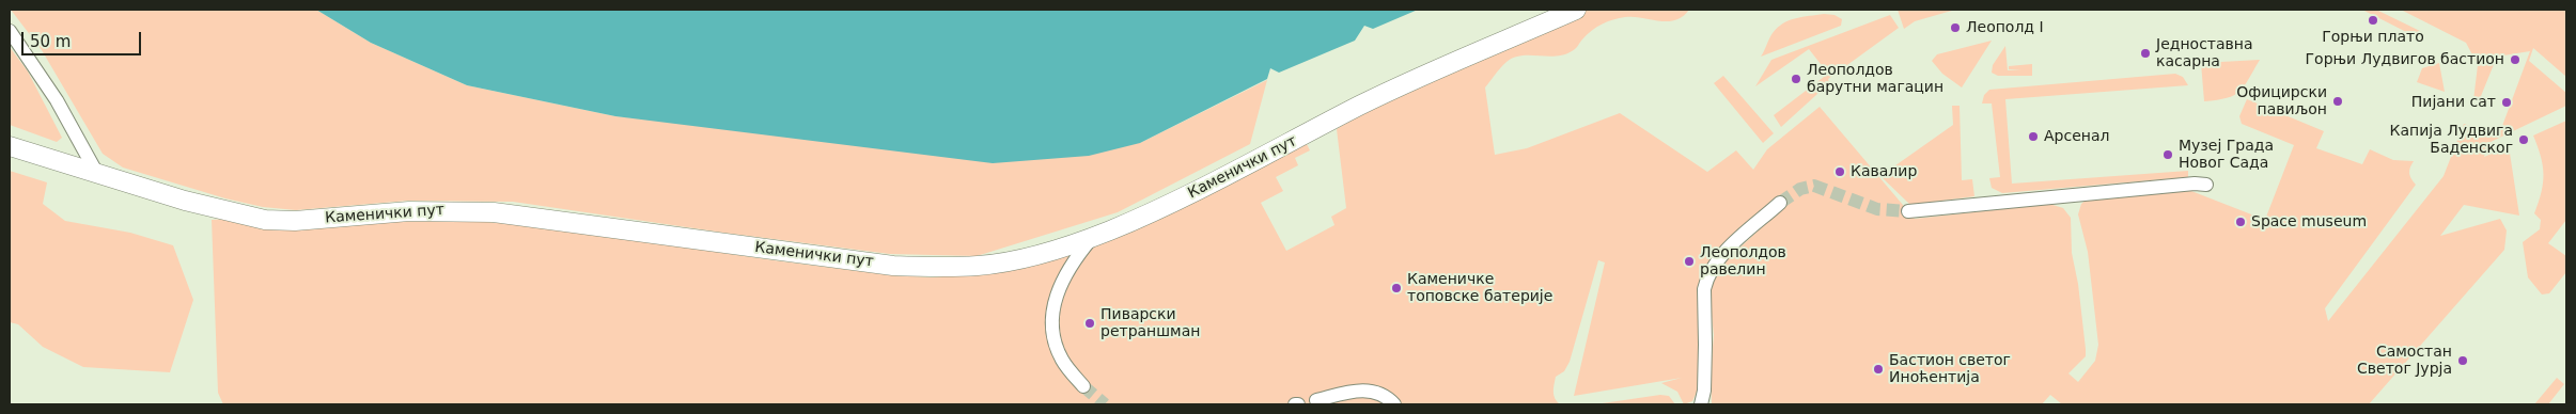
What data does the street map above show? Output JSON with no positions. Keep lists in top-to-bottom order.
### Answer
{
  "streets": {
    "main road": ["Каменички пут"]
  },
  "places": [
    "Горњи плато",
    "Леополд I",
    "Једноставна касарна",
    "Горњи Лудвигов бастион",
    "Леополдов барутни магацин",
    "Официрски павиљон",
    "Пијани сат",
    "Арсенал",
    "Капија Лудвига Баденског",
    "Музеј Града Новог Сада",
    "Кавалир",
    "Space museum",
    "Леополдов равелин",
    "Каменичке топовске батерије",
    "Пиварски ретраншман",
    "Самостан Светог Јурја",
    "Бастион светог Иноћентија"
  ],
  "scale_bar": "50 m"
}
